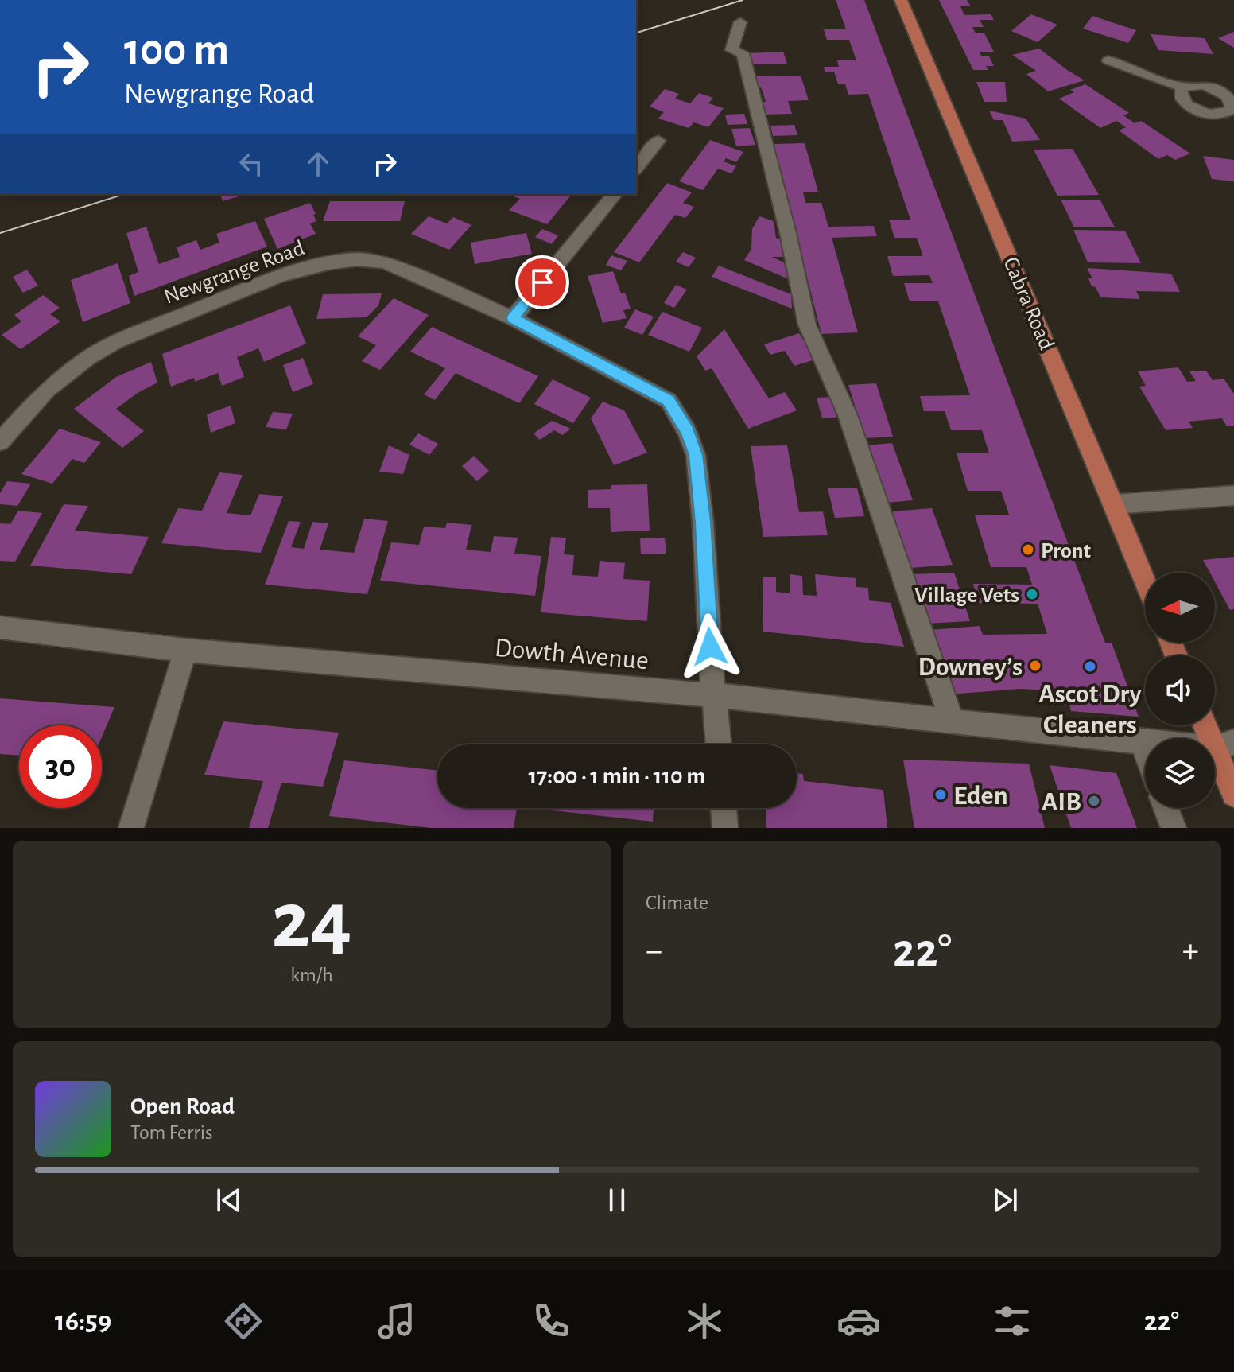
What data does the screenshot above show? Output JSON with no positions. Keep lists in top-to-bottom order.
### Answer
{
  "streets": {
    "main road": ["Cabra Road"],
    "street": ["Newgrange Road", "Dowth Avenue"]
  },
  "crossings": [
    ["Newgrange Road", "Dowth Avenue"]
  ],
  "places": [
    "Pront",
    "Village Vets",
    "Downey’s",
    "Ascot Dry Cleaners",
    "Eden",
    "AIB"
  ],
  "north": "left",
  "page": {
    "turn": ["100 m", "Newgrange Road"],
    "limit": "30",
    "trip": "17:00 · 1 min · 110 m",
    "tile": [
      ["24", "km/h"],
      "Climate"
    ],
    "heat": ["−", "22°", "+"],
    "song": ["Open Road", "Tom Ferris"],
    "tabs": ["16:59", "22°"]
  }
}
